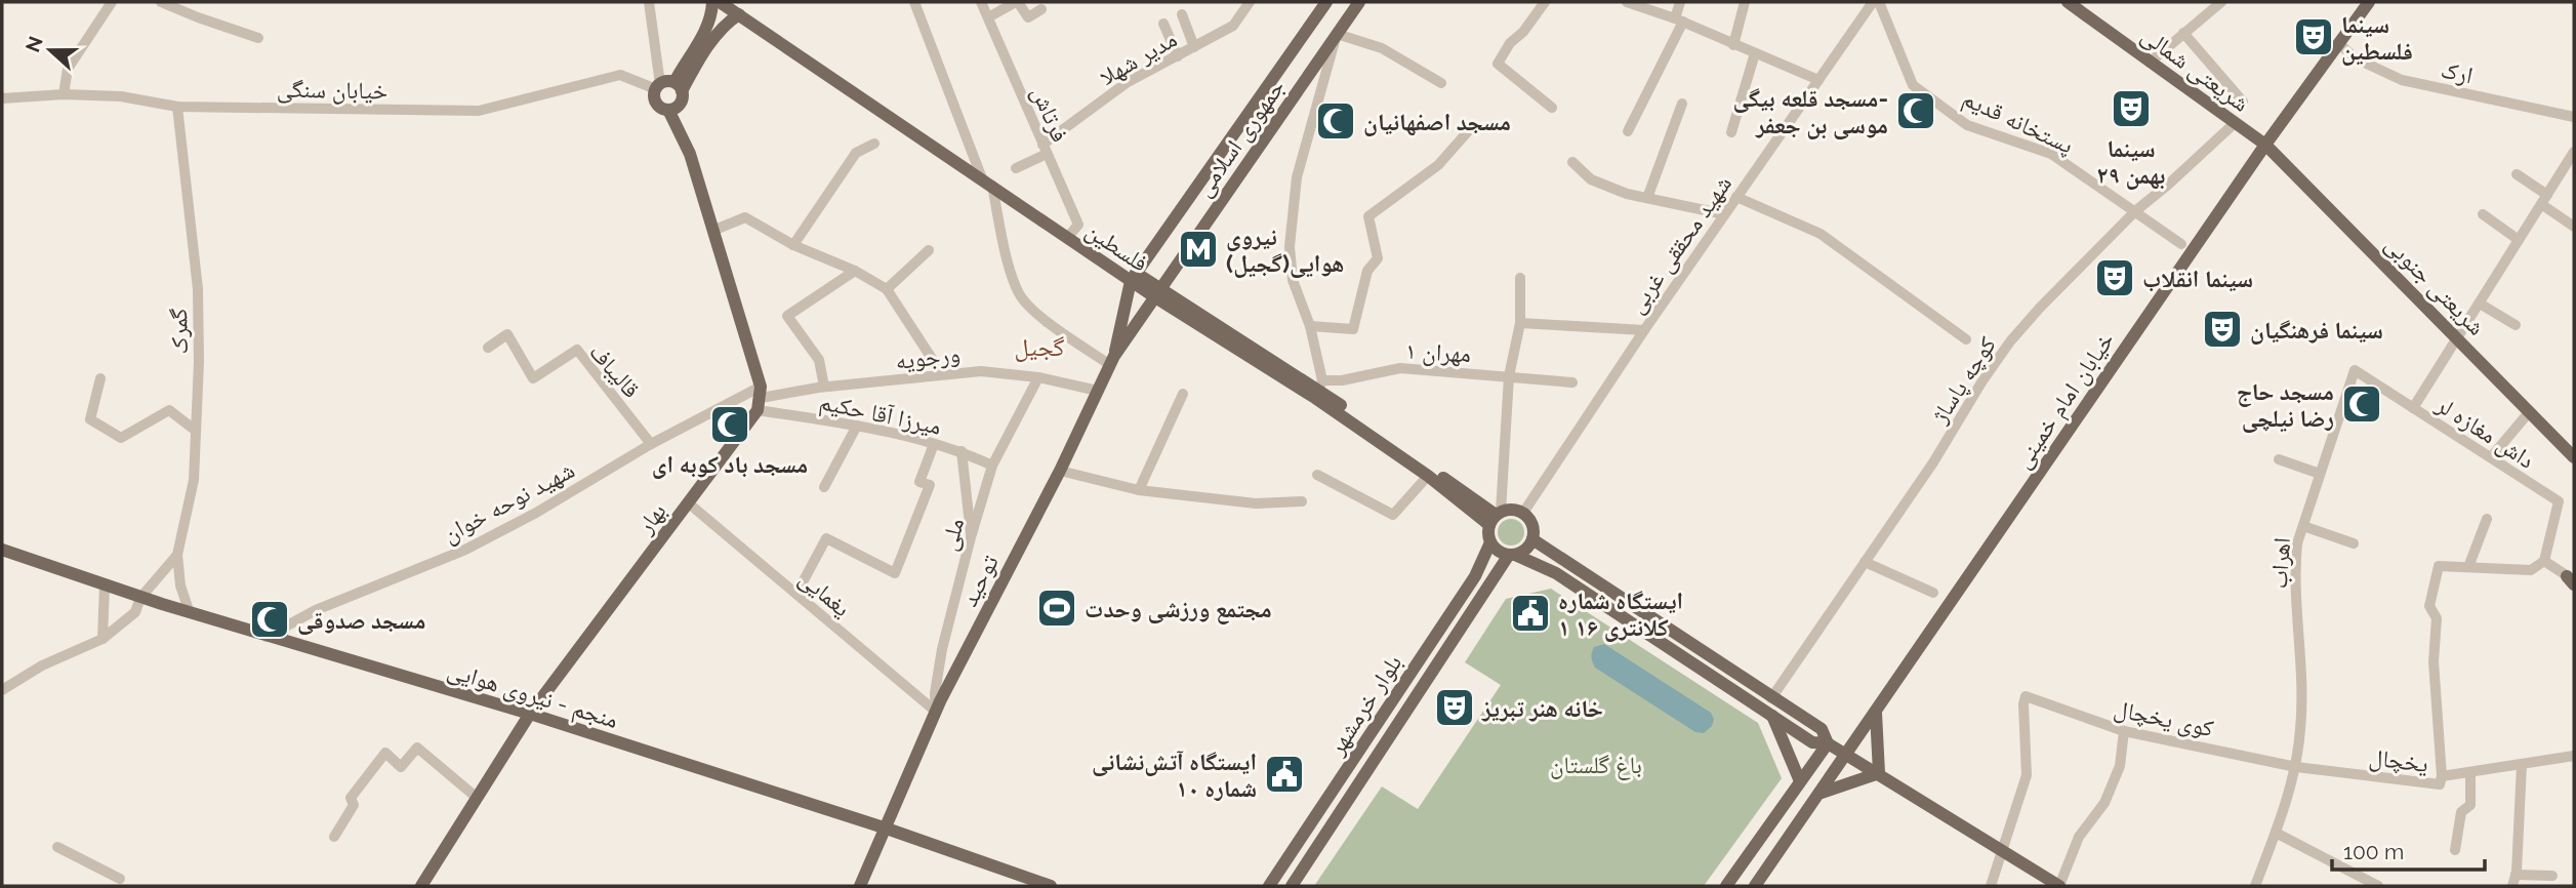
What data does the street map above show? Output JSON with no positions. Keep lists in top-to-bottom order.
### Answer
{
  "streets": {
    "main road": [
      "شریعتی شمالی",
      "جمهوری اسلامی",
      "فلسطین",
      "شریعتی جنوبی",
      "خیابان امام خمینی",
      "بهار",
      "توحید",
      "منجم - نیروی هوایی",
      "بلوار خرمشهر"
    ],
    "street": [
      "مدیر شهلا",
      "ارک",
      "خیابان سنگی",
      "فرتاش",
      "پستخانه قدیم",
      "شهید محققی غربی",
      "گمرک",
      "مهران ۱",
      "ورجویه",
      "قالیباف",
      "کوچه پاساژ",
      "میرزا آقا حکیم",
      "داش مغازه لر",
      "شهید نوحه خوان",
      "ملی",
      "اهراب",
      "یغمایی",
      "کوی یخچال",
      "یخچال"
    ]
  },
  "crossings": [
    ["مدیر شهلا", "فرتاش"],
    ["شریعتی شمالی", "شریعتی جنوبی"],
    ["شریعتی شمالی", "کوچه پاساژ"],
    ["شریعتی شمالی", "خیابان امام خمینی"],
    ["ارک", "خیابان امام خمینی"],
    ["خیابان سنگی", "گمرک"],
    ["فرتاش", "فلسطین"],
    ["پستخانه قدیم", "کوچه پاساژ"],
    ["جمهوری اسلامی", "فلسطین"],
    ["جمهوری اسلامی", "توحید"],
    ["شهید محققی غربی", "فلسطین"],
    ["شهید محققی غربی", "بلوار خرمشهر"],
    ["فلسطین", "مهران ۱"],
    ["فلسطین", "بلوار خرمشهر"],
    ["شریعتی جنوبی", "خیابان امام خمینی"],
    ["گمرک", "منجم - نیروی هوایی"],
    ["ورجویه", "میرزا آقا حکیم"],
    ["ورجویه", "شهید نوحه خوان"],
    ["ورجویه", "بهار"],
    ["ورجویه", "ملی"],
    ["ورجویه", "توحید"],
    ["قالیباف", "شهید نوحه خوان"],
    ["میرزا آقا حکیم", "شهید نوحه خوان"],
    ["میرزا آقا حکیم", "بهار"],
    ["میرزا آقا حکیم", "ملی"],
    ["داش مغازه لر", "اهراب"],
    ["شهید نوحه خوان", "بهار"],
    ["شهید نوحه خوان", "منجم - نیروی هوایی"],
    ["بهار", "یغمایی"],
    ["بهار", "منجم - نیروی هوایی"],
    ["ملی", "توحید"],
    ["ملی", "یغمایی"],
    ["اهراب", "کوی یخچال"],
    ["اهراب", "یخچال"],
    ["توحید", "یغمایی"],
    ["توحید", "منجم - نیروی هوایی"],
    ["کوی یخچال", "یخچال"]
  ],
  "districts": ["گجیل"],
  "parks": ["باغ گلستان"],
  "places": {
    "theatre": [
      "سینما فلسطین",
      "سینما ۲۹ بهمن",
      "سینما انقلاب",
      "سینما فرهنگیان",
      "خانه هنر تبریز"
    ],
    "mosque": [
      "مسجد قلعه بیگی- موسی بن جعفر",
      "مسجد اصفهانیان",
      "مسجد حاج رضا نیلچی",
      "مسجد باد کوبه ای",
      "مسجد صدوقی"
    ],
    "metro station": ["نیروی هوایی(گجیل)"],
    "sports": ["مجتمع ورزشی وحدت"],
    "public building": ["ایستگاه شماره ۱ کلانتری ۱۶", "ایستگاه آتش‌نشانی شماره ۱۰"]
  },
  "scale_bar": "100 m",
  "north": "left"
}
